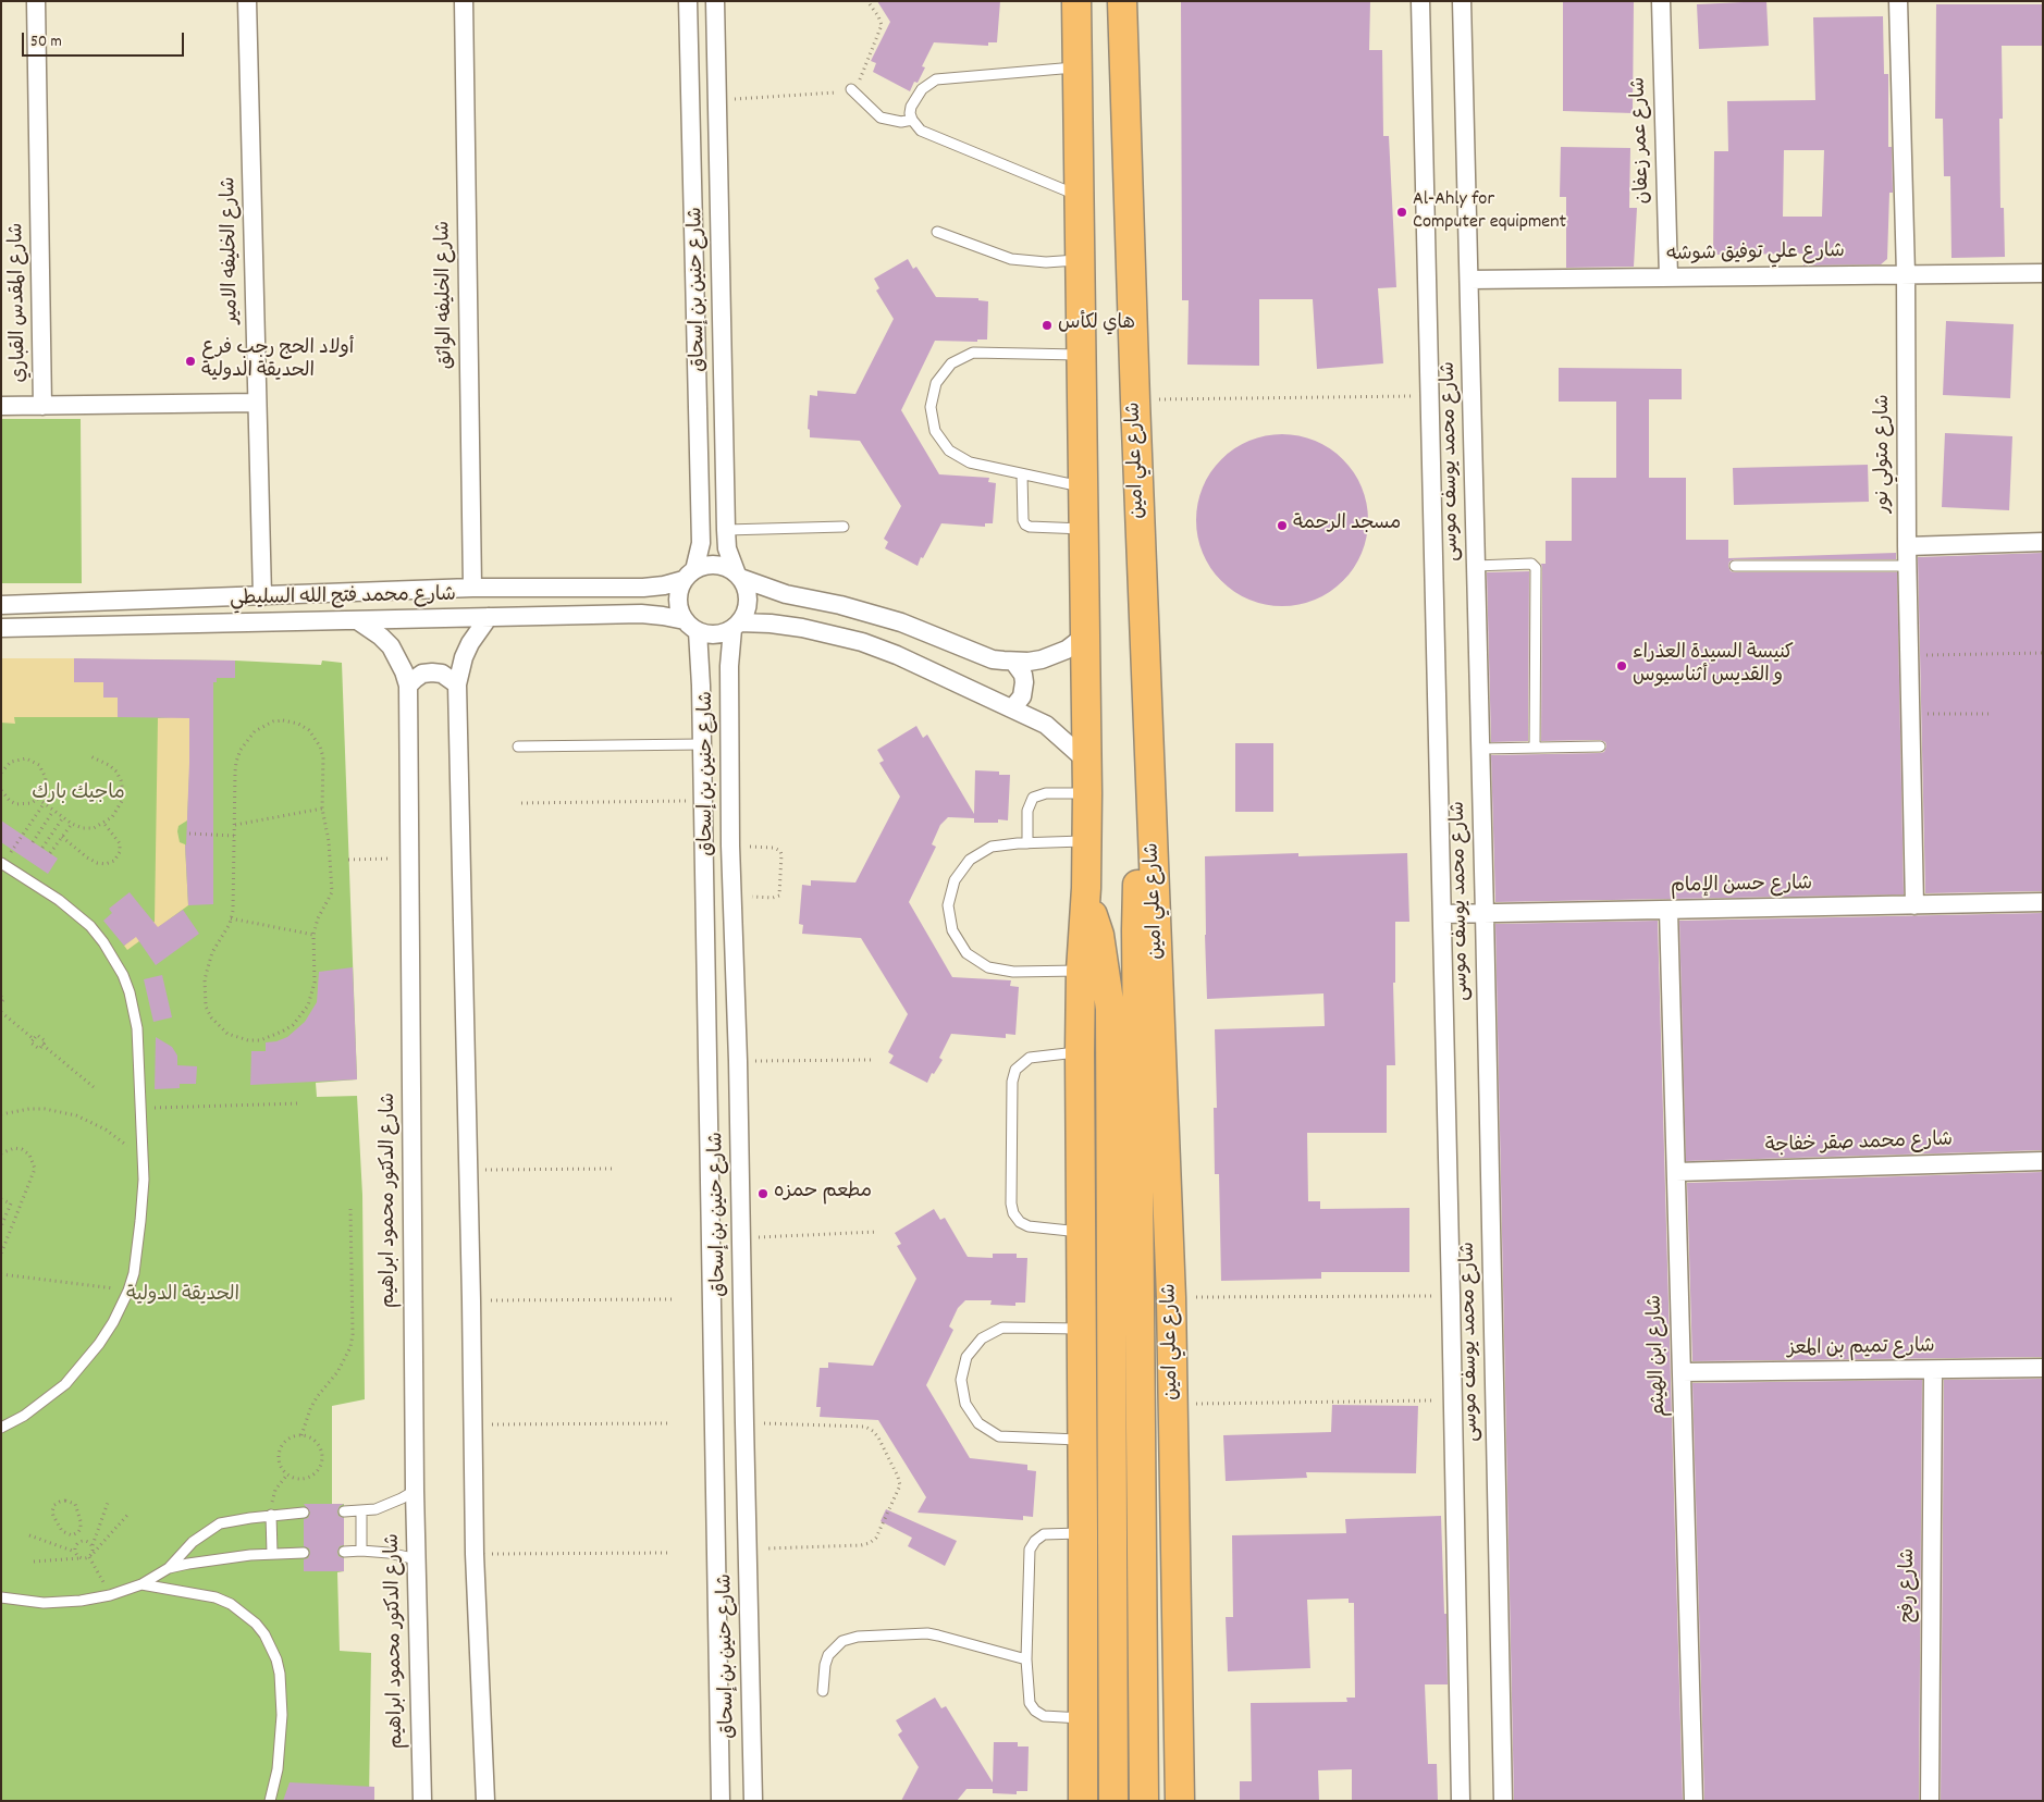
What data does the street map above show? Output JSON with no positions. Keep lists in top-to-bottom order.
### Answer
{
  "streets": {
    "main road": ["شارع علي امين"],
    "street": [
      "شارع عمر زعفان",
      "شارع الخليفه الامير",
      "شارع علي توفيق شوشه",
      "شارع حنين بن إسحاق",
      "شارع الخليفه الواثق",
      "شارع المقدس القباري",
      "شارع متولي نور",
      "شارع محمد يوسف موسى",
      "شارع محمد فتح الله السليطي",
      "شارع حسن الإمام",
      "شارع محمد صقر خفاجة",
      "شارع الدكتور محمود ابراهيم",
      "شارع تميم بن المعز",
      "شارع ابن الهيثم",
      "شارع رفح"
    ]
  },
  "crossings": [
    ["شارع عمر زعفان", "شارع علي توفيق شوشه"],
    ["شارع الخليفه الامير", "شارع محمد فتح الله السليطي"],
    ["شارع علي توفيق شوشه", "شارع متولي نور"],
    ["شارع علي توفيق شوشه", "شارع محمد يوسف موسى"],
    ["شارع حنين بن إسحاق", "شارع محمد فتح الله السليطي"],
    ["شارع الخليفه الواثق", "شارع محمد فتح الله السليطي"],
    ["شارع متولي نور", "شارع حسن الإمام"],
    ["شارع محمد يوسف موسى", "شارع حسن الإمام"],
    ["شارع محمد فتح الله السليطي", "شارع الدكتور محمود ابراهيم"],
    ["شارع حسن الإمام", "شارع ابن الهيثم"],
    ["شارع محمد صقر خفاجة", "شارع ابن الهيثم"],
    ["شارع تميم بن المعز", "شارع ابن الهيثم"],
    ["شارع تميم بن المعز", "شارع رفح"]
  ],
  "parks": ["ماجيك بارك", "الحديقة الدولية"],
  "places": [
    "Al-Ahly for Computer equipment",
    "هاي لكأس",
    "أولاد الحج رجب فرع الحديقة الدولية",
    "مسجد الرحمة",
    "كنيسة السيدة العذراء و القديس أثناسيوس",
    "مطعم حمزه"
  ],
  "scale_bar": "50 m"
}
